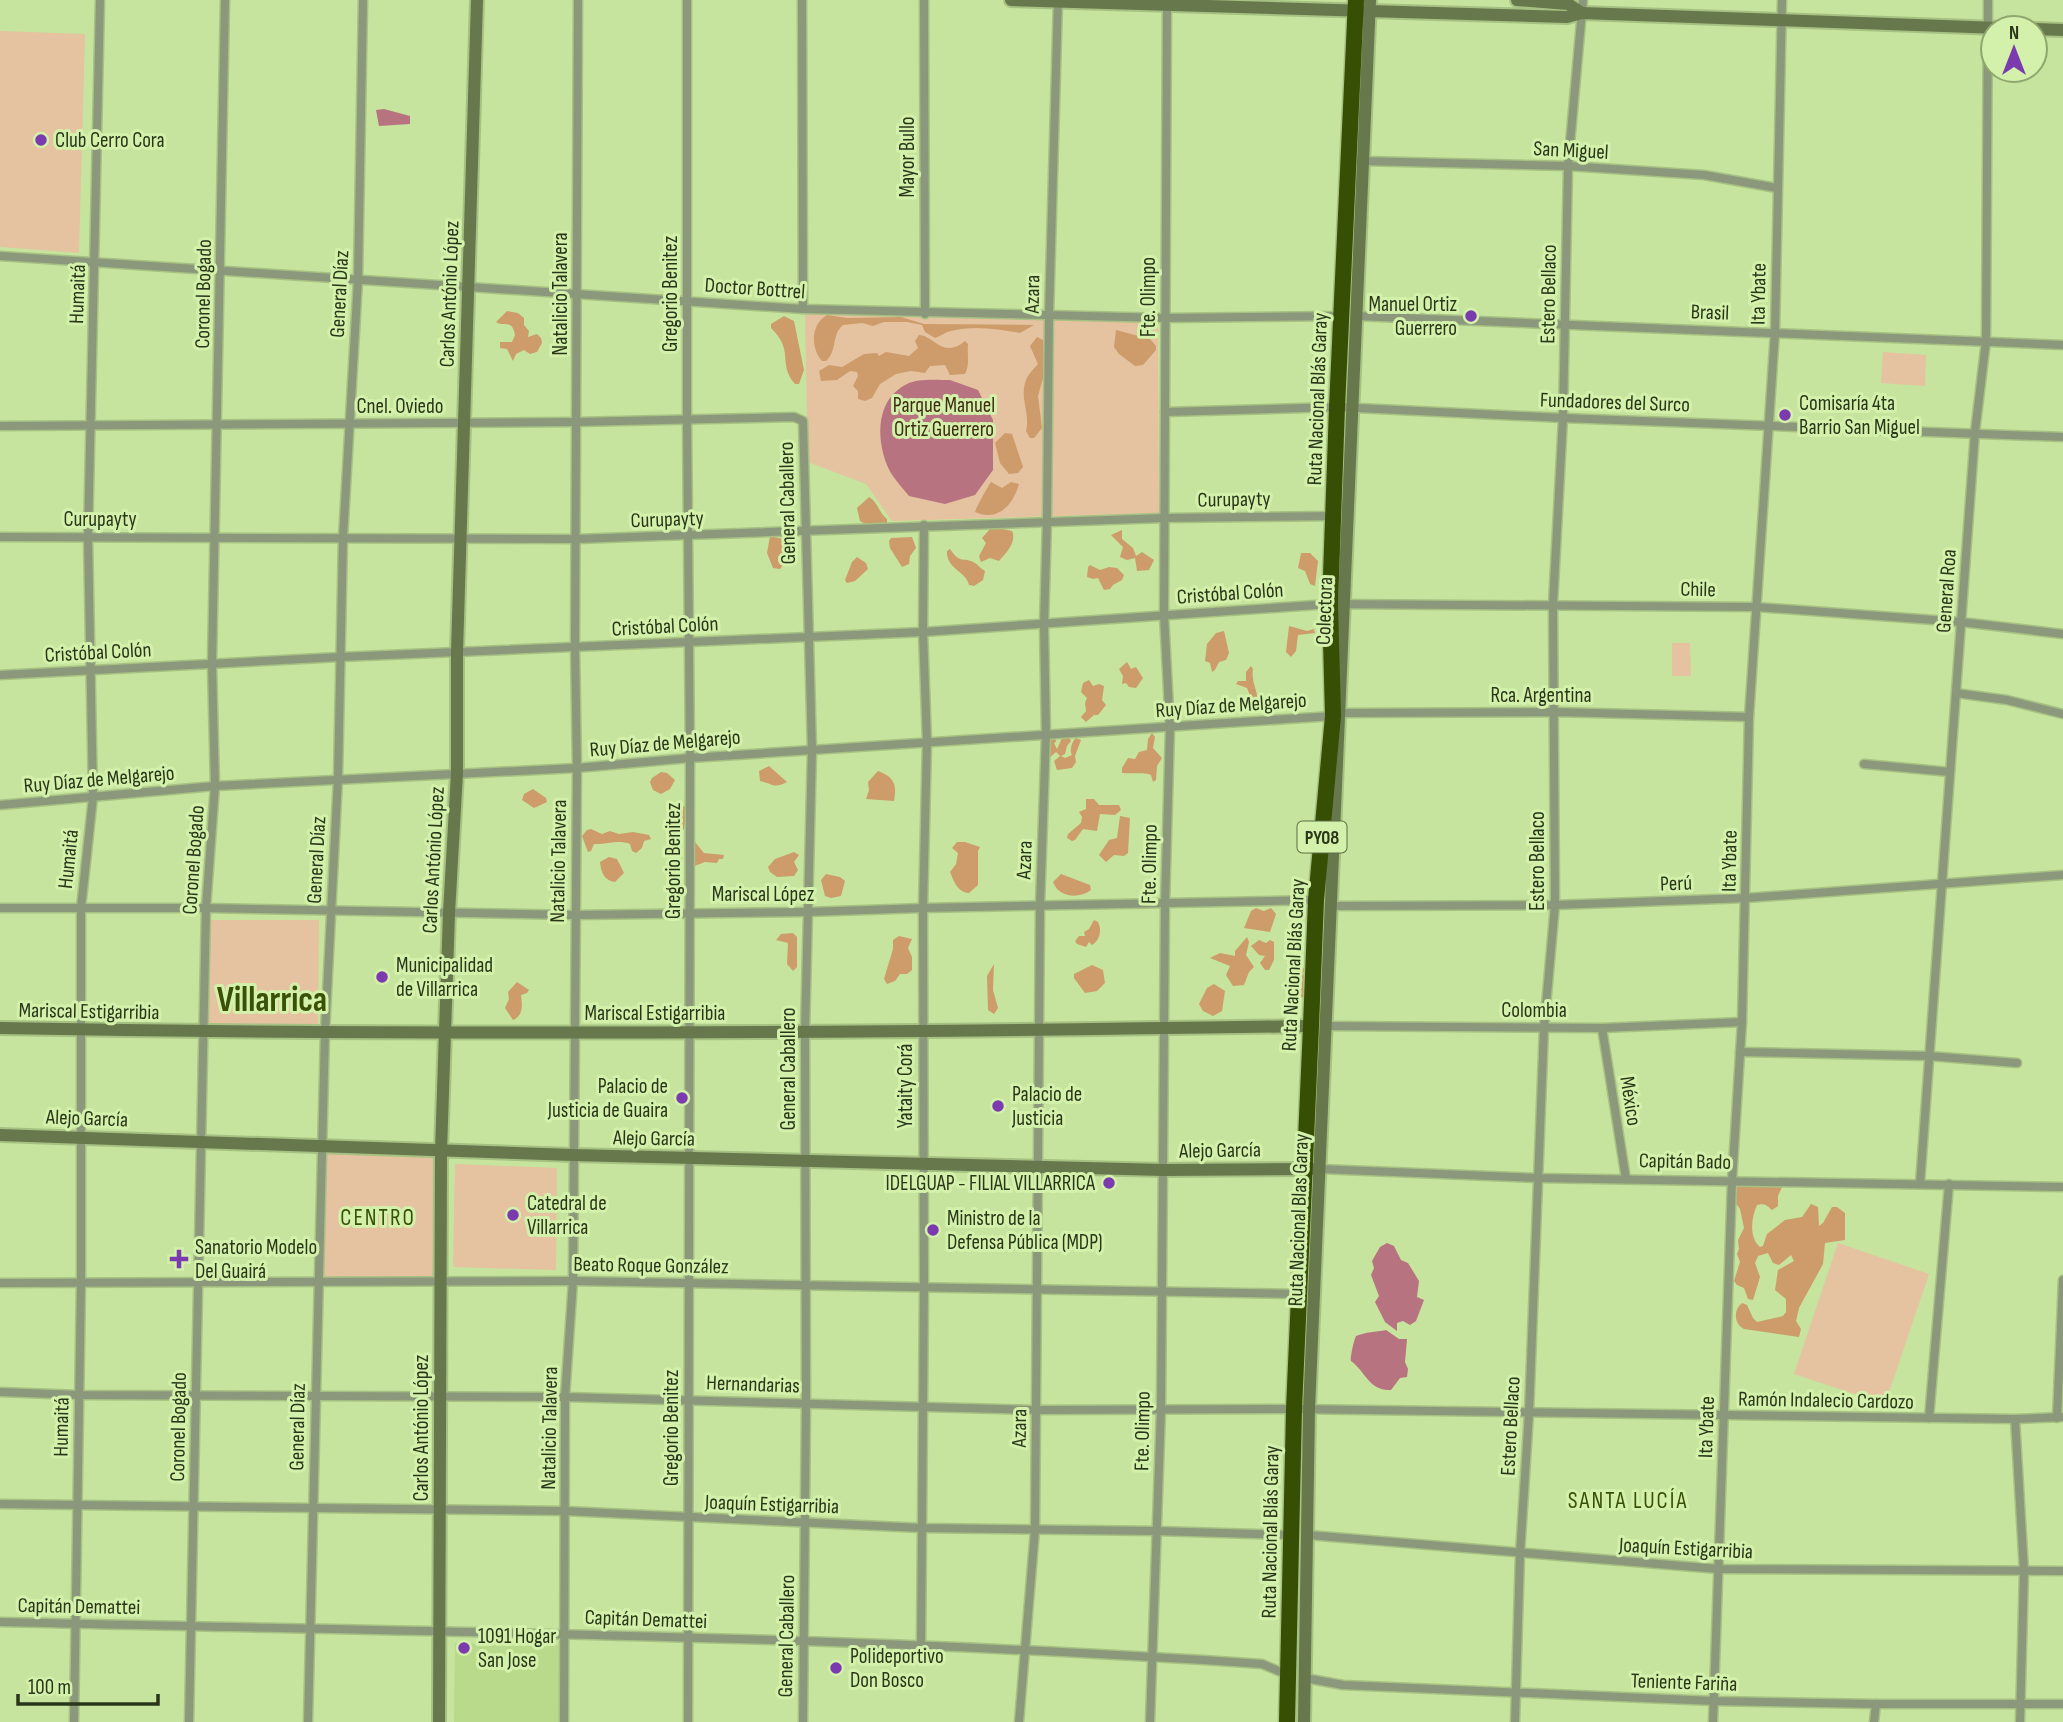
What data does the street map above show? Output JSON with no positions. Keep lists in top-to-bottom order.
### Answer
{
  "streets": {
    "highway": ["Ruta Nacional Blás Garay", "PY08"],
    "main road": [
      "Carlos António López",
      "Colectora",
      "Mariscal Estigarribia",
      "Alejo García",
      "Ruta Nacional Blas Garay"
    ],
    "street": [
      "San Miguel",
      "Mayor Bullo",
      "Doctor Bottrel",
      "Humaitá",
      "Coronel Bogado",
      "General Díaz",
      "Natalicio Talavera",
      "Gregorio Benitez",
      "Azara",
      "Estero Bellaco",
      "Ita Ybate",
      "Fte. Olimpo",
      "Brasil",
      "Fundadores del Surco",
      "Cnel. Oviedo",
      "Curupayty",
      "General Caballero",
      "Chile",
      "General Roa",
      "Cristóbal Colón",
      "Rca. Argentina",
      "Ruy Díaz de Melgarejo",
      "Perú",
      "Mariscal López",
      "Colombia",
      "Yataity Corá",
      "México",
      "Capitán Bado",
      "Beato Roque González",
      "Hernandarias",
      "Ramón Indalecio Cardozo",
      "Joaquín Estigarribia",
      "Capitán Demattei",
      "Teniente Fariña"
    ]
  },
  "crossings": [
    ["San Miguel", "Estero Bellaco"],
    ["San Miguel", "Ita Ybate"],
    ["Mayor Bullo", "Doctor Bottrel"],
    ["Doctor Bottrel", "Humaitá"],
    ["Doctor Bottrel", "Coronel Bogado"],
    ["Doctor Bottrel", "General Díaz"],
    ["Doctor Bottrel", "Carlos António López"],
    ["Doctor Bottrel", "Natalicio Talavera"],
    ["Doctor Bottrel", "Gregorio Benitez"],
    ["Doctor Bottrel", "Azara"],
    ["Doctor Bottrel", "Fte. Olimpo"],
    ["Doctor Bottrel", "Brasil"],
    ["Doctor Bottrel", "Ruta Nacional Blás Garay"],
    ["Humaitá", "Cnel. Oviedo"],
    ["Humaitá", "Curupayty"],
    ["Humaitá", "Cristóbal Colón"],
    ["Humaitá", "Ruy Díaz de Melgarejo"],
    ["Humaitá", "Mariscal López"],
    ["Humaitá", "Mariscal Estigarribia"],
    ["Humaitá", "Alejo García"],
    ["Humaitá", "Beato Roque González"],
    ["Humaitá", "Hernandarias"],
    ["Humaitá", "Joaquín Estigarribia"],
    ["Humaitá", "Capitán Demattei"],
    ["Coronel Bogado", "Cnel. Oviedo"],
    ["Coronel Bogado", "Curupayty"],
    ["Coronel Bogado", "Cristóbal Colón"],
    ["Coronel Bogado", "Ruy Díaz de Melgarejo"],
    ["Coronel Bogado", "Mariscal López"],
    ["Coronel Bogado", "Mariscal Estigarribia"],
    ["Coronel Bogado", "Alejo García"],
    ["Coronel Bogado", "Beato Roque González"],
    ["Coronel Bogado", "Hernandarias"],
    ["Coronel Bogado", "Joaquín Estigarribia"],
    ["Coronel Bogado", "Capitán Demattei"],
    ["General Díaz", "Cnel. Oviedo"],
    ["General Díaz", "Curupayty"],
    ["General Díaz", "Cristóbal Colón"],
    ["General Díaz", "Ruy Díaz de Melgarejo"],
    ["General Díaz", "Mariscal López"],
    ["General Díaz", "Mariscal Estigarribia"],
    ["General Díaz", "Alejo García"],
    ["General Díaz", "Beato Roque González"],
    ["General Díaz", "Hernandarias"],
    ["General Díaz", "Joaquín Estigarribia"],
    ["General Díaz", "Capitán Demattei"],
    ["Carlos António López", "Cnel. Oviedo"],
    ["Carlos António López", "Curupayty"],
    ["Carlos António López", "Cristóbal Colón"],
    ["Carlos António López", "Ruy Díaz de Melgarejo"],
    ["Carlos António López", "Mariscal López"],
    ["Carlos António López", "Mariscal Estigarribia"],
    ["Carlos António López", "Alejo García"],
    ["Carlos António López", "Beato Roque González"],
    ["Carlos António López", "Hernandarias"],
    ["Carlos António López", "Joaquín Estigarribia"],
    ["Carlos António López", "Capitán Demattei"],
    ["Natalicio Talavera", "Cnel. Oviedo"],
    ["Natalicio Talavera", "Curupayty"],
    ["Natalicio Talavera", "Cristóbal Colón"],
    ["Natalicio Talavera", "Ruy Díaz de Melgarejo"],
    ["Natalicio Talavera", "Mariscal López"],
    ["Natalicio Talavera", "Mariscal Estigarribia"],
    ["Natalicio Talavera", "Alejo García"],
    ["Natalicio Talavera", "Beato Roque González"],
    ["Natalicio Talavera", "Hernandarias"],
    ["Natalicio Talavera", "Joaquín Estigarribia"],
    ["Natalicio Talavera", "Capitán Demattei"],
    ["Gregorio Benitez", "Cnel. Oviedo"],
    ["Gregorio Benitez", "Curupayty"],
    ["Gregorio Benitez", "Cristóbal Colón"],
    ["Gregorio Benitez", "Ruy Díaz de Melgarejo"],
    ["Gregorio Benitez", "Mariscal López"],
    ["Gregorio Benitez", "Mariscal Estigarribia"],
    ["Gregorio Benitez", "Alejo García"],
    ["Gregorio Benitez", "Beato Roque González"],
    ["Gregorio Benitez", "Hernandarias"],
    ["Gregorio Benitez", "Joaquín Estigarribia"],
    ["Gregorio Benitez", "Capitán Demattei"],
    ["Azara", "Curupayty"],
    ["Azara", "Cristóbal Colón"],
    ["Azara", "Ruy Díaz de Melgarejo"],
    ["Azara", "Mariscal López"],
    ["Azara", "Mariscal Estigarribia"],
    ["Azara", "Alejo García"],
    ["Azara", "Beato Roque González"],
    ["Azara", "Hernandarias"],
    ["Azara", "Joaquín Estigarribia"],
    ["Azara", "Capitán Demattei"],
    ["Estero Bellaco", "Brasil"],
    ["Estero Bellaco", "Fundadores del Surco"],
    ["Estero Bellaco", "Chile"],
    ["Estero Bellaco", "Rca. Argentina"],
    ["Estero Bellaco", "Perú"],
    ["Estero Bellaco", "Colombia"],
    ["Estero Bellaco", "Capitán Bado"],
    ["Estero Bellaco", "Ramón Indalecio Cardozo"],
    ["Estero Bellaco", "Joaquín Estigarribia"],
    ["Estero Bellaco", "Teniente Fariña"],
    ["Ita Ybate", "Brasil"],
    ["Ita Ybate", "Fundadores del Surco"],
    ["Ita Ybate", "Chile"],
    ["Ita Ybate", "Rca. Argentina"],
    ["Ita Ybate", "Perú"],
    ["Ita Ybate", "Colombia"],
    ["Ita Ybate", "Capitán Bado"],
    ["Ita Ybate", "Ramón Indalecio Cardozo"],
    ["Ita Ybate", "Joaquín Estigarribia"],
    ["Ita Ybate", "Teniente Fariña"],
    ["Fte. Olimpo", "Fundadores del Surco"],
    ["Fte. Olimpo", "Curupayty"],
    ["Fte. Olimpo", "Cristóbal Colón"],
    ["Fte. Olimpo", "Ruy Díaz de Melgarejo"],
    ["Fte. Olimpo", "Mariscal López"],
    ["Fte. Olimpo", "Mariscal Estigarribia"],
    ["Fte. Olimpo", "Alejo García"],
    ["Fte. Olimpo", "Beato Roque González"],
    ["Fte. Olimpo", "Hernandarias"],
    ["Fte. Olimpo", "Joaquín Estigarribia"],
    ["Fte. Olimpo", "Capitán Demattei"],
    ["Brasil", "Ruta Nacional Blás Garay"],
    ["Brasil", "General Roa"],
    ["Ruta Nacional Blás Garay", "Fundadores del Surco"],
    ["Ruta Nacional Blás Garay", "Curupayty"],
    ["Ruta Nacional Blás Garay", "Chile"],
    ["Ruta Nacional Blás Garay", "Cristóbal Colón"],
    ["Ruta Nacional Blás Garay", "Colectora"],
    ["Ruta Nacional Blás Garay", "Rca. Argentina"],
    ["Ruta Nacional Blás Garay", "Ruy Díaz de Melgarejo"],
    ["Ruta Nacional Blás Garay", "Perú"],
    ["Ruta Nacional Blás Garay", "Mariscal López"],
    ["Ruta Nacional Blás Garay", "Colombia"],
    ["Ruta Nacional Blás Garay", "Mariscal Estigarribia"],
    ["Ruta Nacional Blás Garay", "Alejo García"],
    ["Ruta Nacional Blás Garay", "Capitán Bado"],
    ["Ruta Nacional Blás Garay", "Ruta Nacional Blas Garay"],
    ["Ruta Nacional Blás Garay", "Beato Roque González"],
    ["Ruta Nacional Blás Garay", "Hernandarias"],
    ["Ruta Nacional Blás Garay", "Ramón Indalecio Cardozo"],
    ["Ruta Nacional Blás Garay", "Joaquín Estigarribia"],
    ["Ruta Nacional Blás Garay", "Capitán Demattei"],
    ["Fundadores del Surco", "General Roa"],
    ["Fundadores del Surco", "Colectora"],
    ["Cnel. Oviedo", "General Caballero"],
    ["Curupayty", "General Caballero"],
    ["Curupayty", "Yataity Corá"],
    ["General Caballero", "Cristóbal Colón"],
    ["General Caballero", "Ruy Díaz de Melgarejo"],
    ["General Caballero", "Mariscal López"],
    ["General Caballero", "Mariscal Estigarribia"],
    ["General Caballero", "Alejo García"],
    ["General Caballero", "Beato Roque González"],
    ["General Caballero", "Hernandarias"],
    ["General Caballero", "Joaquín Estigarribia"],
    ["General Caballero", "Capitán Demattei"],
    ["Chile", "General Roa"],
    ["Chile", "Cristóbal Colón"],
    ["Chile", "Colectora"],
    ["General Roa", "Perú"],
    ["General Roa", "Capitán Bado"],
    ["Cristóbal Colón", "Colectora"],
    ["Cristóbal Colón", "Yataity Corá"],
    ["Rca. Argentina", "Ruy Díaz de Melgarejo"],
    ["Ruy Díaz de Melgarejo", "Yataity Corá"],
    ["Perú", "Mariscal López"],
    ["Mariscal López", "Yataity Corá"],
    ["Colombia", "Mariscal Estigarribia"],
    ["Colombia", "México"],
    ["Mariscal Estigarribia", "Yataity Corá"],
    ["Yataity Corá", "Alejo García"],
    ["Yataity Corá", "Beato Roque González"],
    ["Yataity Corá", "Hernandarias"],
    ["Yataity Corá", "Joaquín Estigarribia"],
    ["Yataity Corá", "Capitán Demattei"],
    ["México", "Capitán Bado"],
    ["Alejo García", "Capitán Bado"],
    ["Alejo García", "Ruta Nacional Blas Garay"],
    ["Capitán Bado", "Ruta Nacional Blas Garay"],
    ["Ruta Nacional Blas Garay", "Hernandarias"],
    ["Ruta Nacional Blas Garay", "Ramón Indalecio Cardozo"],
    ["Hernandarias", "Ramón Indalecio Cardozo"]
  ],
  "districts": ["Villarrica", "CENTRO", "SANTA LUCÍA"],
  "parks": ["Parque Manuel Ortiz Guerrero"],
  "places": {
    "other": [
      "Club Cerro Cora",
      "Manuel Ortiz Guerrero",
      "Comisaría 4ta Barrio San Miguel",
      "Municipalidad de Villarrica",
      "Palacio de Justicia de Guaira",
      "Palacio de Justicia",
      "IDELGUAP - FILIAL VILLARRICA",
      "Catedral de Villarrica",
      "Ministro de la Defensa Pública (MDP)",
      "1091 Hogar San Jose",
      "Polideportivo Don Bosco"
    ],
    "health": ["Sanatorio Modelo Del Guairá"]
  },
  "scale_bar": "100 m",
  "north": "top"
}
